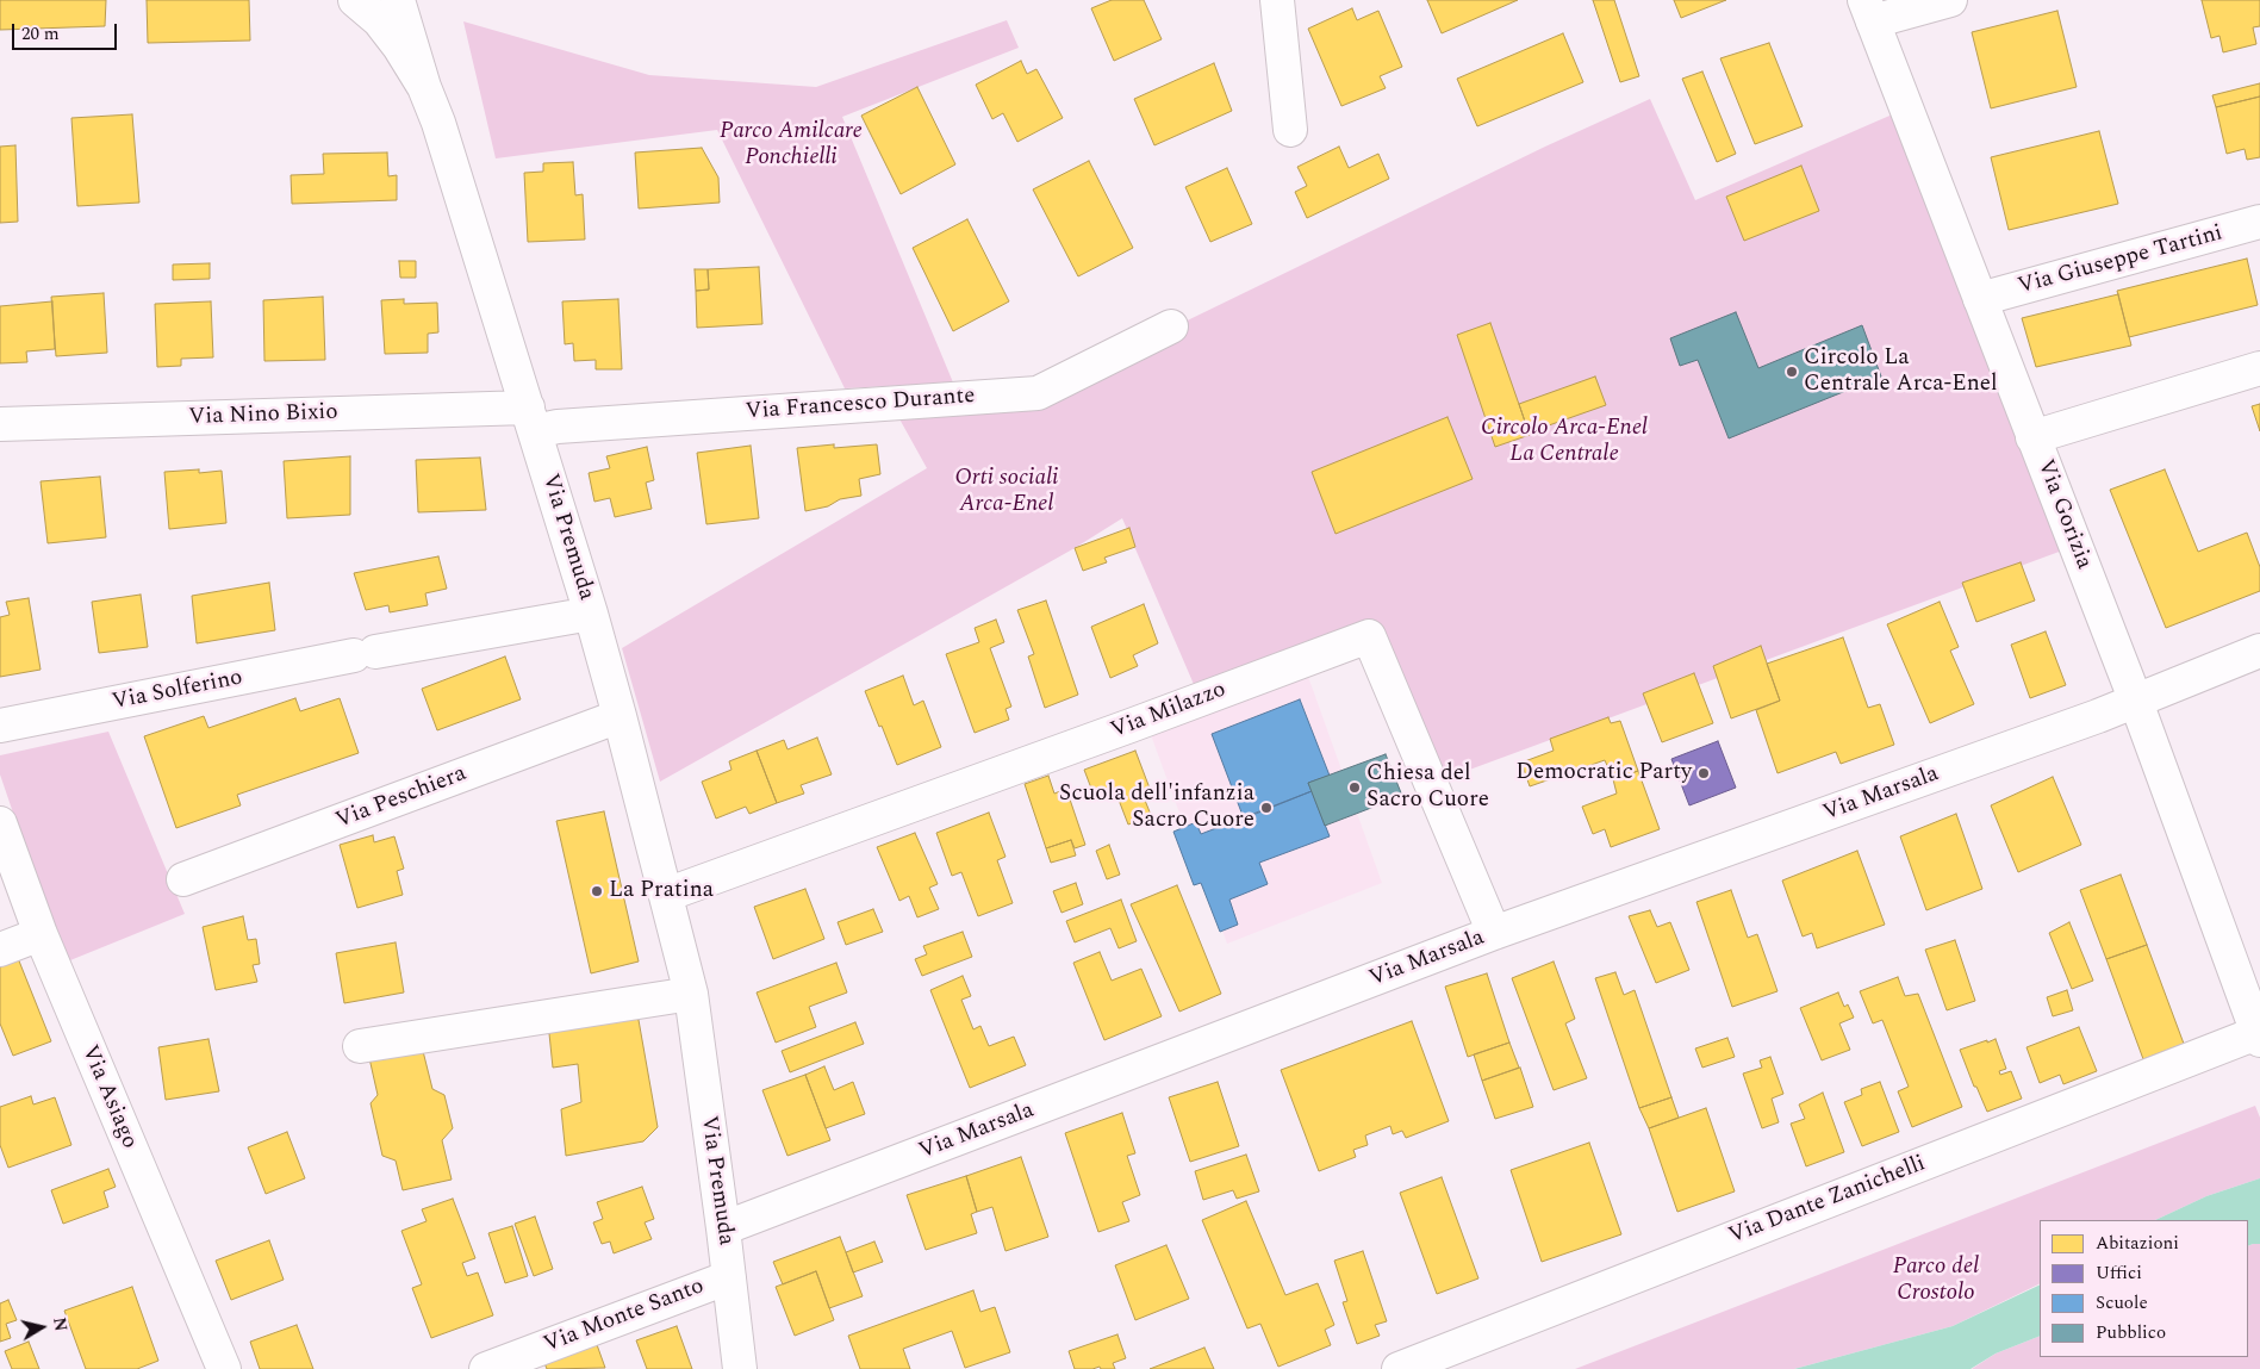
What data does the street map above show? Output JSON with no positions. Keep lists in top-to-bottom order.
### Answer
{
  "streets": {
    "street": [
      "Via Giuseppe Tartini",
      "Via Francesco Durante",
      "Via Nino Bixio",
      "Via Gorizia",
      "Via Premuda",
      "Via Solferino",
      "Via Milazzo",
      "Via Marsala",
      "Via Peschiera",
      "Via Asiago",
      "Via Dante Zanichelli",
      "Via Monte Santo"
    ]
  },
  "crossings": [
    ["Via Giuseppe Tartini", "Via Gorizia"],
    ["Via Francesco Durante", "Via Nino Bixio"],
    ["Via Francesco Durante", "Via Premuda"],
    ["Via Nino Bixio", "Via Premuda"],
    ["Via Gorizia", "Via Marsala"],
    ["Via Gorizia", "Via Dante Zanichelli"],
    ["Via Premuda", "Via Solferino"],
    ["Via Premuda", "Via Milazzo"],
    ["Via Premuda", "Via Marsala"],
    ["Via Premuda", "Via Peschiera"],
    ["Via Premuda", "Via Monte Santo"],
    ["Via Milazzo", "Via Marsala"]
  ],
  "parks": [
    "Parco Amilcare Ponchielli",
    "Circolo Arca-Enel La Centrale",
    "Orti sociali Arca-Enel",
    "Parco del Crostolo"
  ],
  "places": [
    "Circolo La Centrale Arca-Enel",
    "Democratic Party",
    "Chiesa del Sacro Cuore",
    "Scuola dell'infanzia Sacro Cuore",
    "La Pratina"
  ],
  "legend": [
    "Abitazioni",
    "Uffici",
    "Scuole",
    "Pubblico"
  ],
  "scale_bar": "20 m",
  "north": "right"
}
